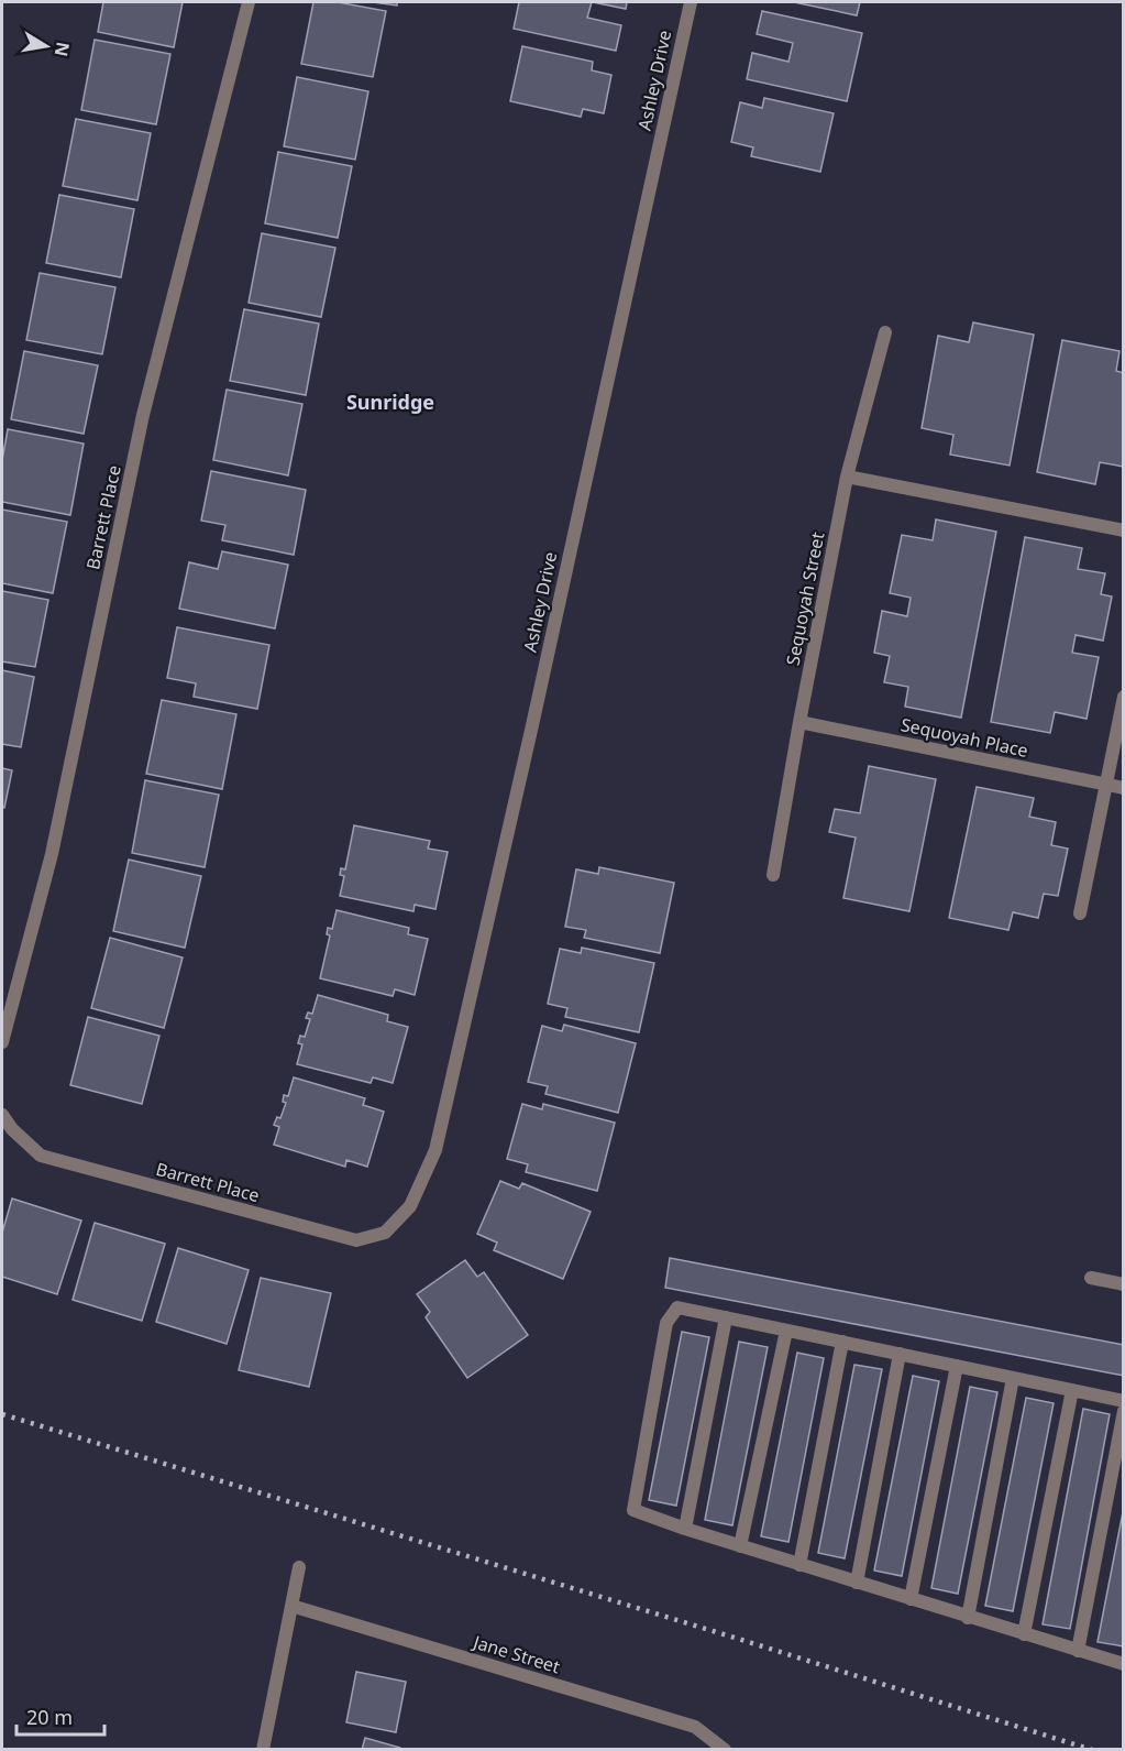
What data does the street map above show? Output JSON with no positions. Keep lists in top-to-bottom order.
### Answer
{
  "streets": {
    "street": [
      "Ashley Drive",
      "Barrett Place",
      "Sequoyah Street",
      "Sequoyah Place",
      "Jane Street"
    ]
  },
  "crossings": [
    ["Ashley Drive", "Barrett Place"],
    ["Sequoyah Street", "Sequoyah Place"]
  ],
  "districts": ["Sunridge"],
  "scale_bar": "20 m",
  "north": "right"
}
